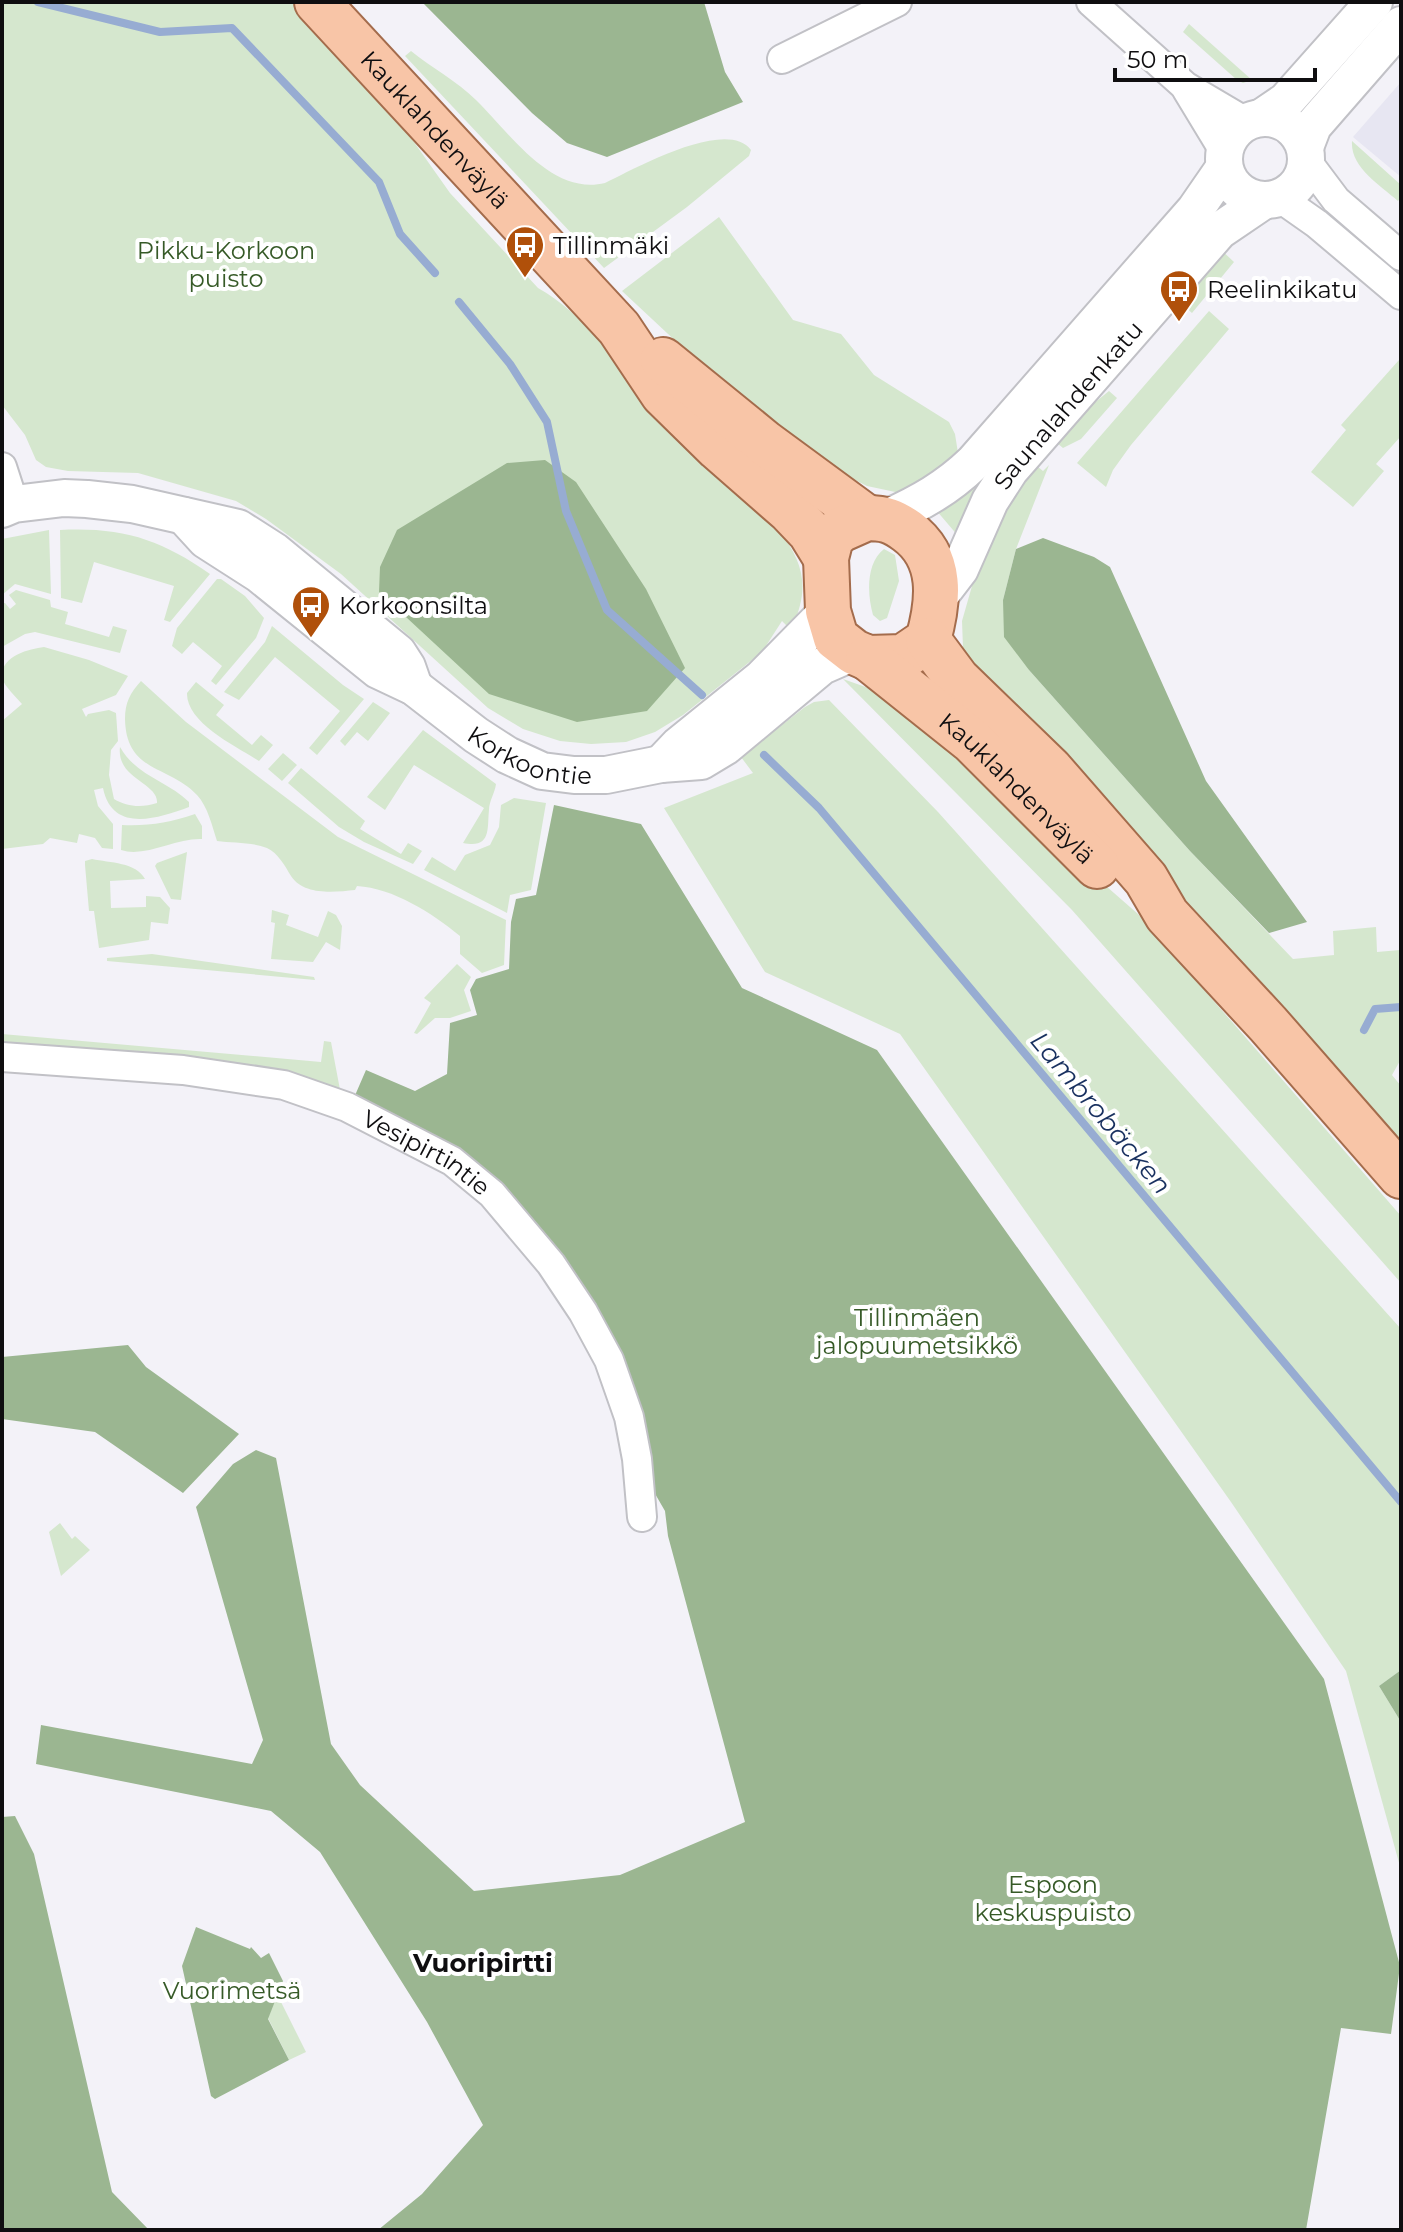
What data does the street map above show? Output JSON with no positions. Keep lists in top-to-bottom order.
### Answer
{
  "streets": {
    "main road": ["Kauklahdenväylä"],
    "street": ["Saunalahdenkatu", "Korkoontie", "Vesipirtintie"]
  },
  "crossings": [
    ["Kauklahdenväylä", "Saunalahdenkatu"],
    ["Kauklahdenväylä", "Korkoontie"],
    ["Saunalahdenkatu", "Korkoontie"]
  ],
  "districts": ["Vuoripirtti"],
  "water": ["Lambrobäcken"],
  "parks": [
    "Pikku-Korkoon puisto",
    "Tillinmäen jalopuumetsikkö",
    "Espoon keskuspuisto",
    "Vuorimetsä"
  ],
  "places": {
    "bus stop": ["Tillinmäki", "Reelinkikatu", "Korkoonsilta"]
  },
  "scale_bar": "50 m"
}
